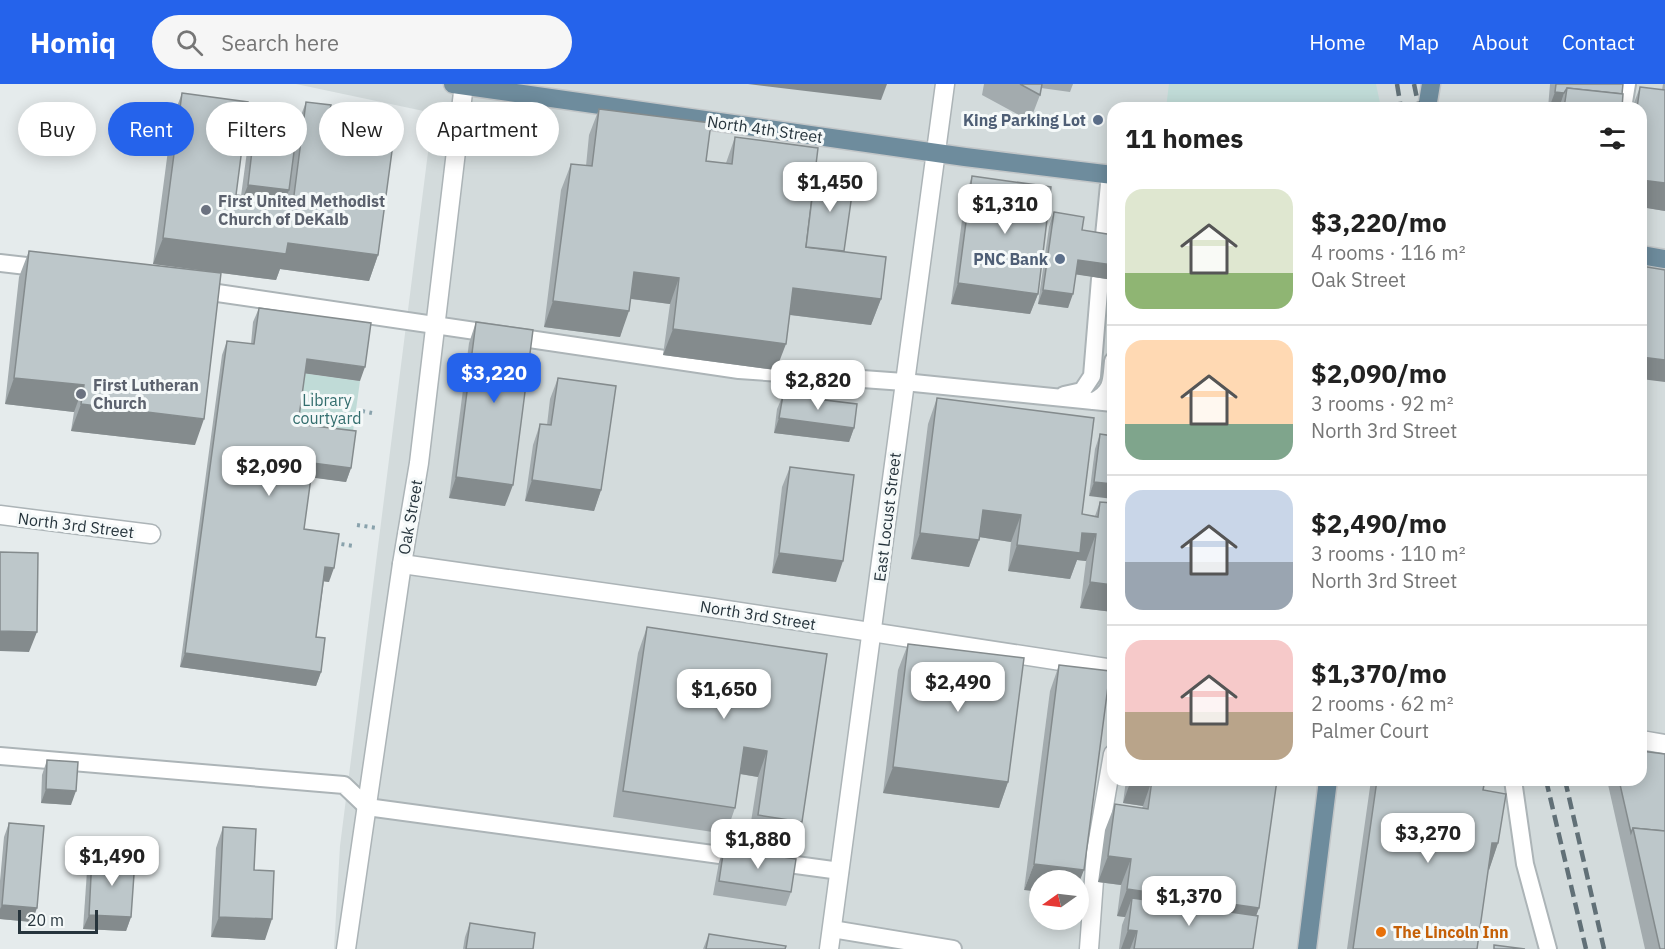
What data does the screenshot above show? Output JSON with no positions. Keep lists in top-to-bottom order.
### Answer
{
  "streets": {
    "main road": ["North 4th Street"],
    "street": ["Oak Street", "East Locust Street", "North 3rd Street"]
  },
  "crossings": [
    ["North 4th Street", "Oak Street"],
    ["North 4th Street", "East Locust Street"],
    ["Oak Street", "North 3rd Street"],
    ["East Locust Street", "North 3rd Street"]
  ],
  "parks": ["Library courtyard"],
  "places": [
    "King Parking Lot",
    "First United Methodist Church of DeKalb",
    "PNC Bank",
    "First Lutheran Church",
    "The Lincoln Inn"
  ],
  "scale_bar": "20 m",
  "north": "left",
  "page": {
    "header": "Homiq",
    "search": "Search here",
    "nav": [
      "Home",
      "Map",
      "About",
      "Contact"
    ],
    "chip": [
      "Buy",
      "Rent",
      "Filters",
      "New",
      "Apartment"
    ],
    "heading": "11 homes",
    "price": [
      "$1,450",
      "$1,310",
      "$3,220",
      "$2,820",
      "$2,090",
      "$2,490",
      "$1,650",
      "$3,270",
      "$1,880",
      "$1,490",
      "$1,370"
    ],
    "list": [
      {
        "name": "$3,220/mo",
        "note": "4 rooms · 116 m² · Oak Street"
      },
      {
        "name": "$2,090/mo",
        "note": "3 rooms · 92 m² · North 3rd Street"
      },
      {
        "name": "$2,490/mo",
        "note": "3 rooms · 110 m² · North 3rd Street"
      },
      {
        "name": "$1,370/mo",
        "note": "2 rooms · 62 m² · Palmer Court"
      }
    ],
    "scale": "20 m"
  }
}
